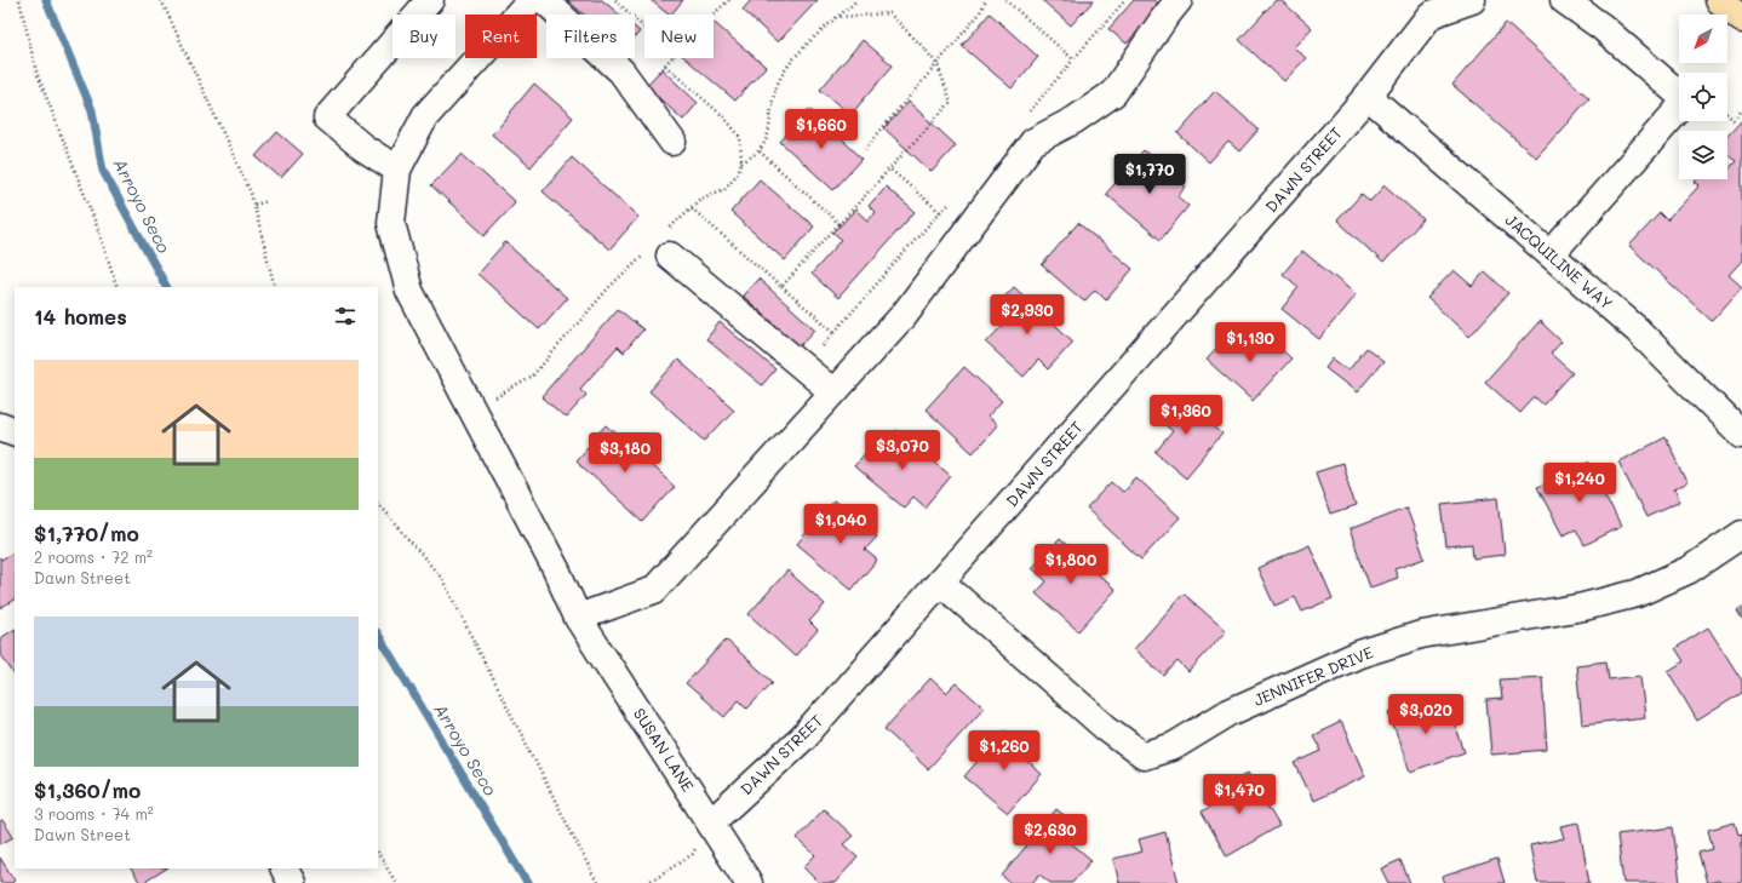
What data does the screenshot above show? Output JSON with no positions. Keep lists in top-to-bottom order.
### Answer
{
  "streets": {
    "street": [
      "DAWN STREET",
      "JACQUILINE WAY",
      "JENNIFER DRIVE",
      "SUSAN LANE"
    ]
  },
  "crossings": [
    ["DAWN STREET", "JACQUILINE WAY"],
    ["DAWN STREET", "JENNIFER DRIVE"],
    ["DAWN STREET", "SUSAN LANE"]
  ],
  "water": ["Arroyo Seco"],
  "north": "bottom left",
  "page": {
    "chip": [
      "Buy",
      "Rent",
      "Filters",
      "New"
    ],
    "price": [
      "$1,660",
      "$1,770",
      "$2,930",
      "$1,130",
      "$1,360",
      "$3,070",
      "$3,180",
      "$1,240",
      "$1,040",
      "$1,800",
      "$3,020",
      "$1,260",
      "$1,470",
      "$2,630"
    ],
    "heading": "14 homes",
    "list": [
      {
        "name": "$1,770/mo",
        "note": "2 rooms · 72 m² · Dawn Street"
      },
      {
        "name": "$1,360/mo",
        "note": "3 rooms · 74 m² · Dawn Street"
      }
    ]
  }
}
